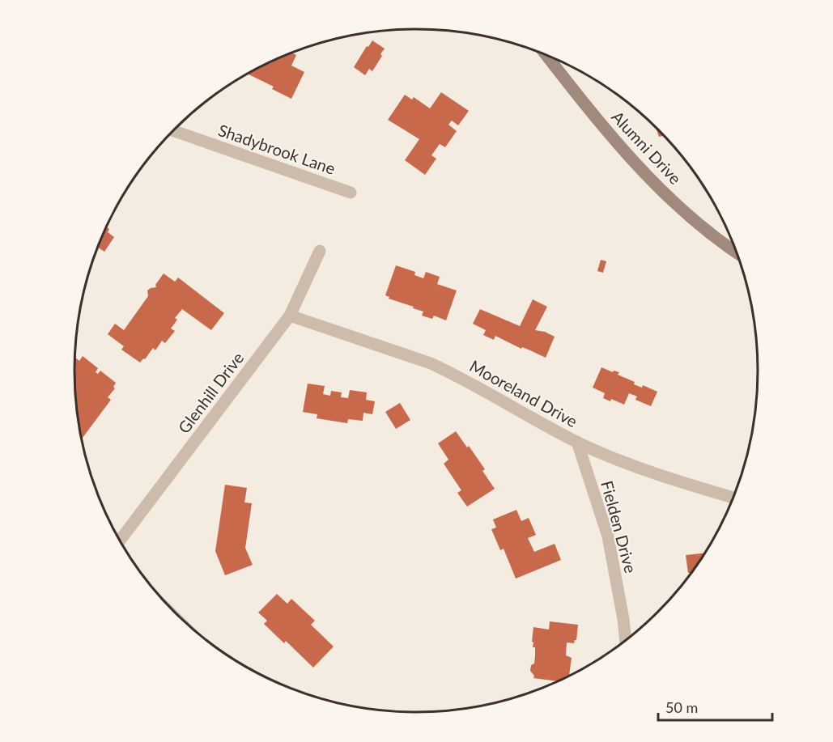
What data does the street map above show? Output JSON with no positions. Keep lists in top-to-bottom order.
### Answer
{
  "streets": {
    "main road": ["Alumni Drive"],
    "street": [
      "Shadybrook Lane",
      "Glenhill Drive",
      "Mooreland Drive",
      "Fielden Drive"
    ]
  },
  "crossings": [
    ["Glenhill Drive", "Mooreland Drive"],
    ["Mooreland Drive", "Fielden Drive"]
  ],
  "scale_bar": "50 m"
}
